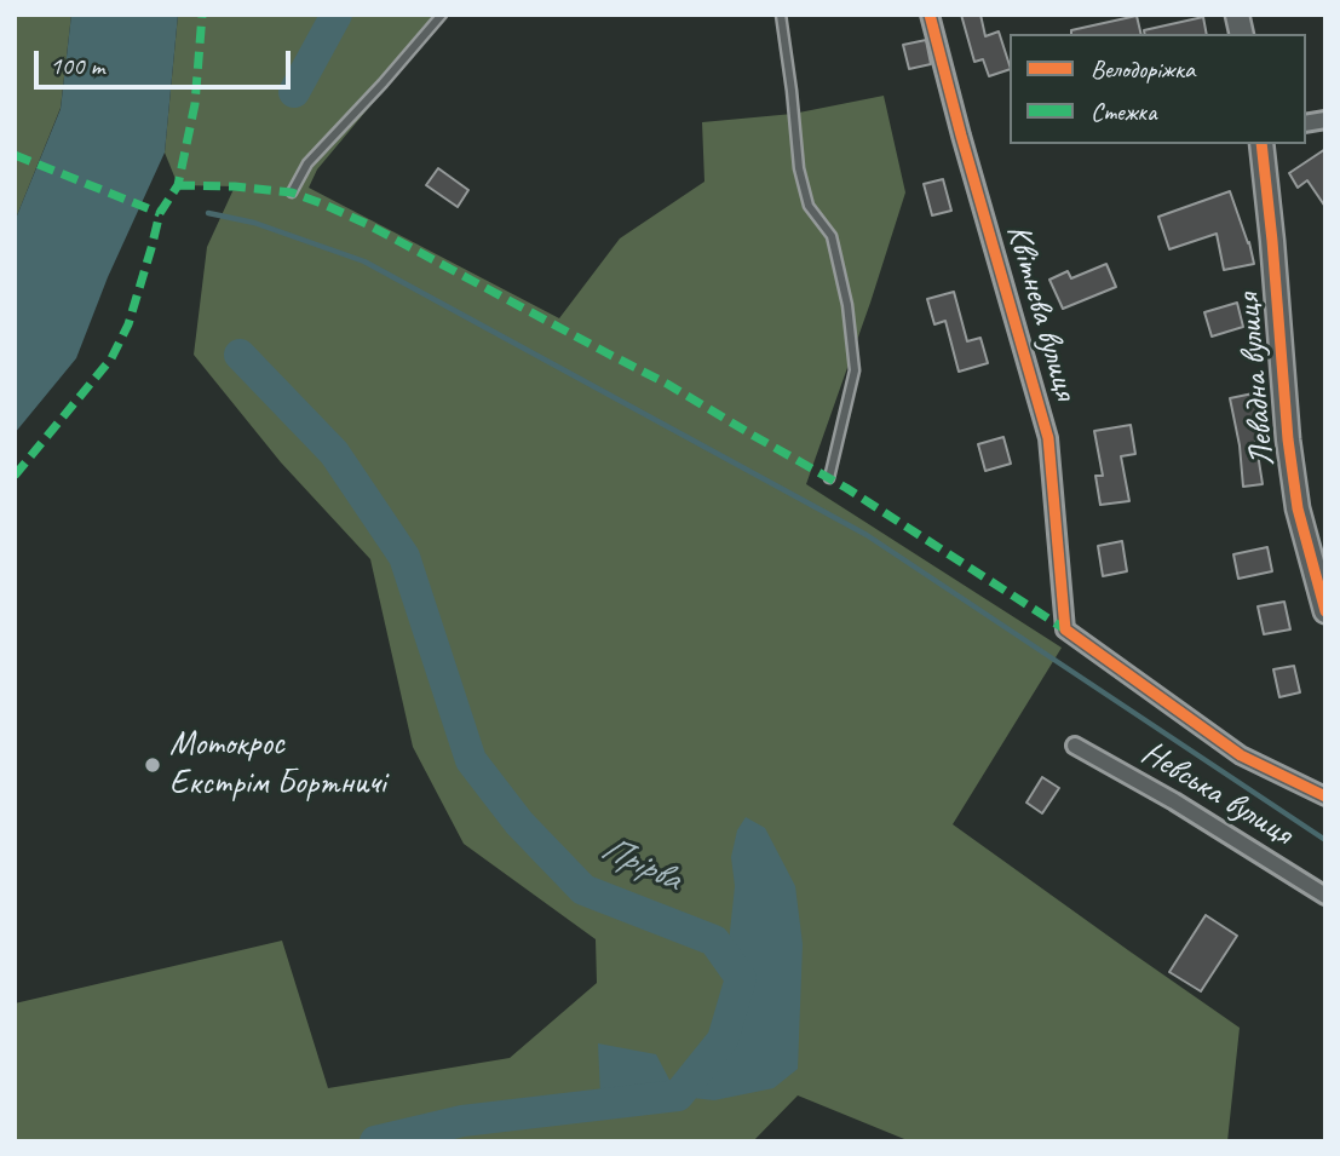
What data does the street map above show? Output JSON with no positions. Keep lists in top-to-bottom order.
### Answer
{
  "streets": {
    "street": ["Квітнева вулиця", "Левадна вулиця", "Невська вулиця"]
  },
  "water": ["Прірва"],
  "places": ["Мотокрос Екстрім Бортничі"],
  "legend": ["Велодоріжка", "Стежка"],
  "scale_bar": "100 m"
}
